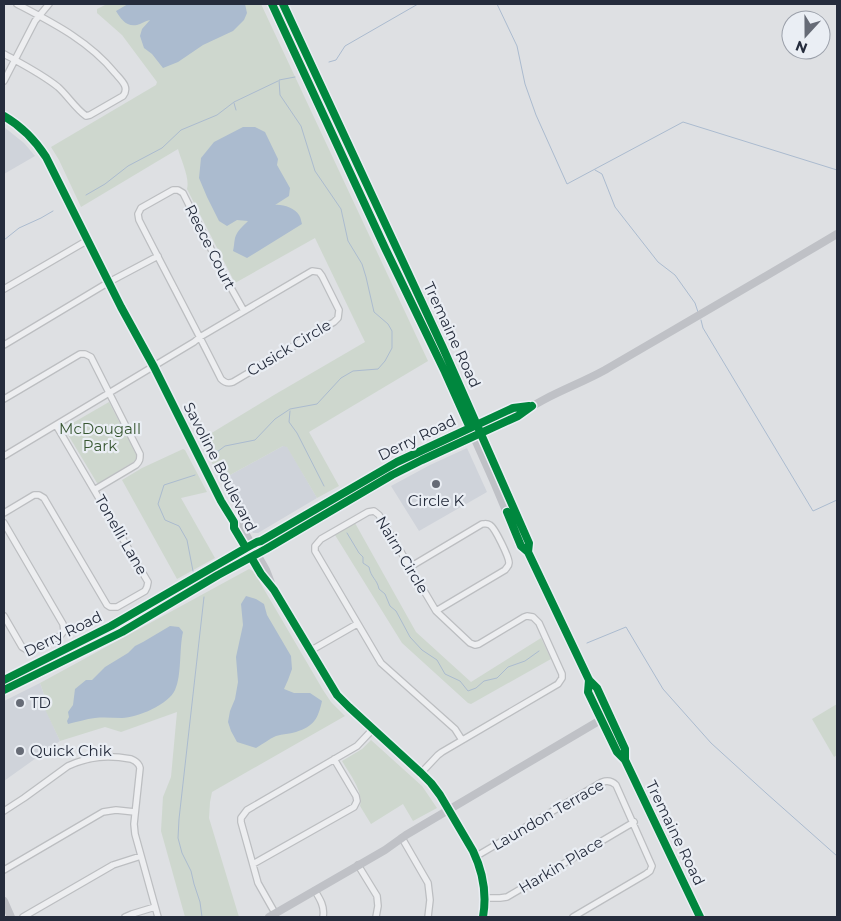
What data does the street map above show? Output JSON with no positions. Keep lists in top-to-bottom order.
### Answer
{
  "streets": {
    "main road": ["Tremaine Road", "Derry Road", "Savoline Boulevard"],
    "street": [
      "Reece Court",
      "Cusick Circle",
      "Tonelli Lane",
      "Nairn Circle",
      "Laundon Terrace",
      "Harkin Place"
    ]
  },
  "crossings": [
    ["Reece Court", "Cusick Circle"],
    ["Tremaine Road", "Derry Road"],
    ["Cusick Circle", "Savoline Boulevard"],
    ["Cusick Circle", "Tonelli Lane"],
    ["Derry Road", "Savoline Boulevard"],
    ["Savoline Boulevard", "Nairn Circle"],
    ["Savoline Boulevard", "Laundon Terrace"],
    ["Savoline Boulevard", "Harkin Place"],
    ["Laundon Terrace", "Harkin Place"]
  ],
  "parks": ["McDougall Park"],
  "places": ["Circle K", "TD", "Quick Chik"],
  "north": "bottom"
}
